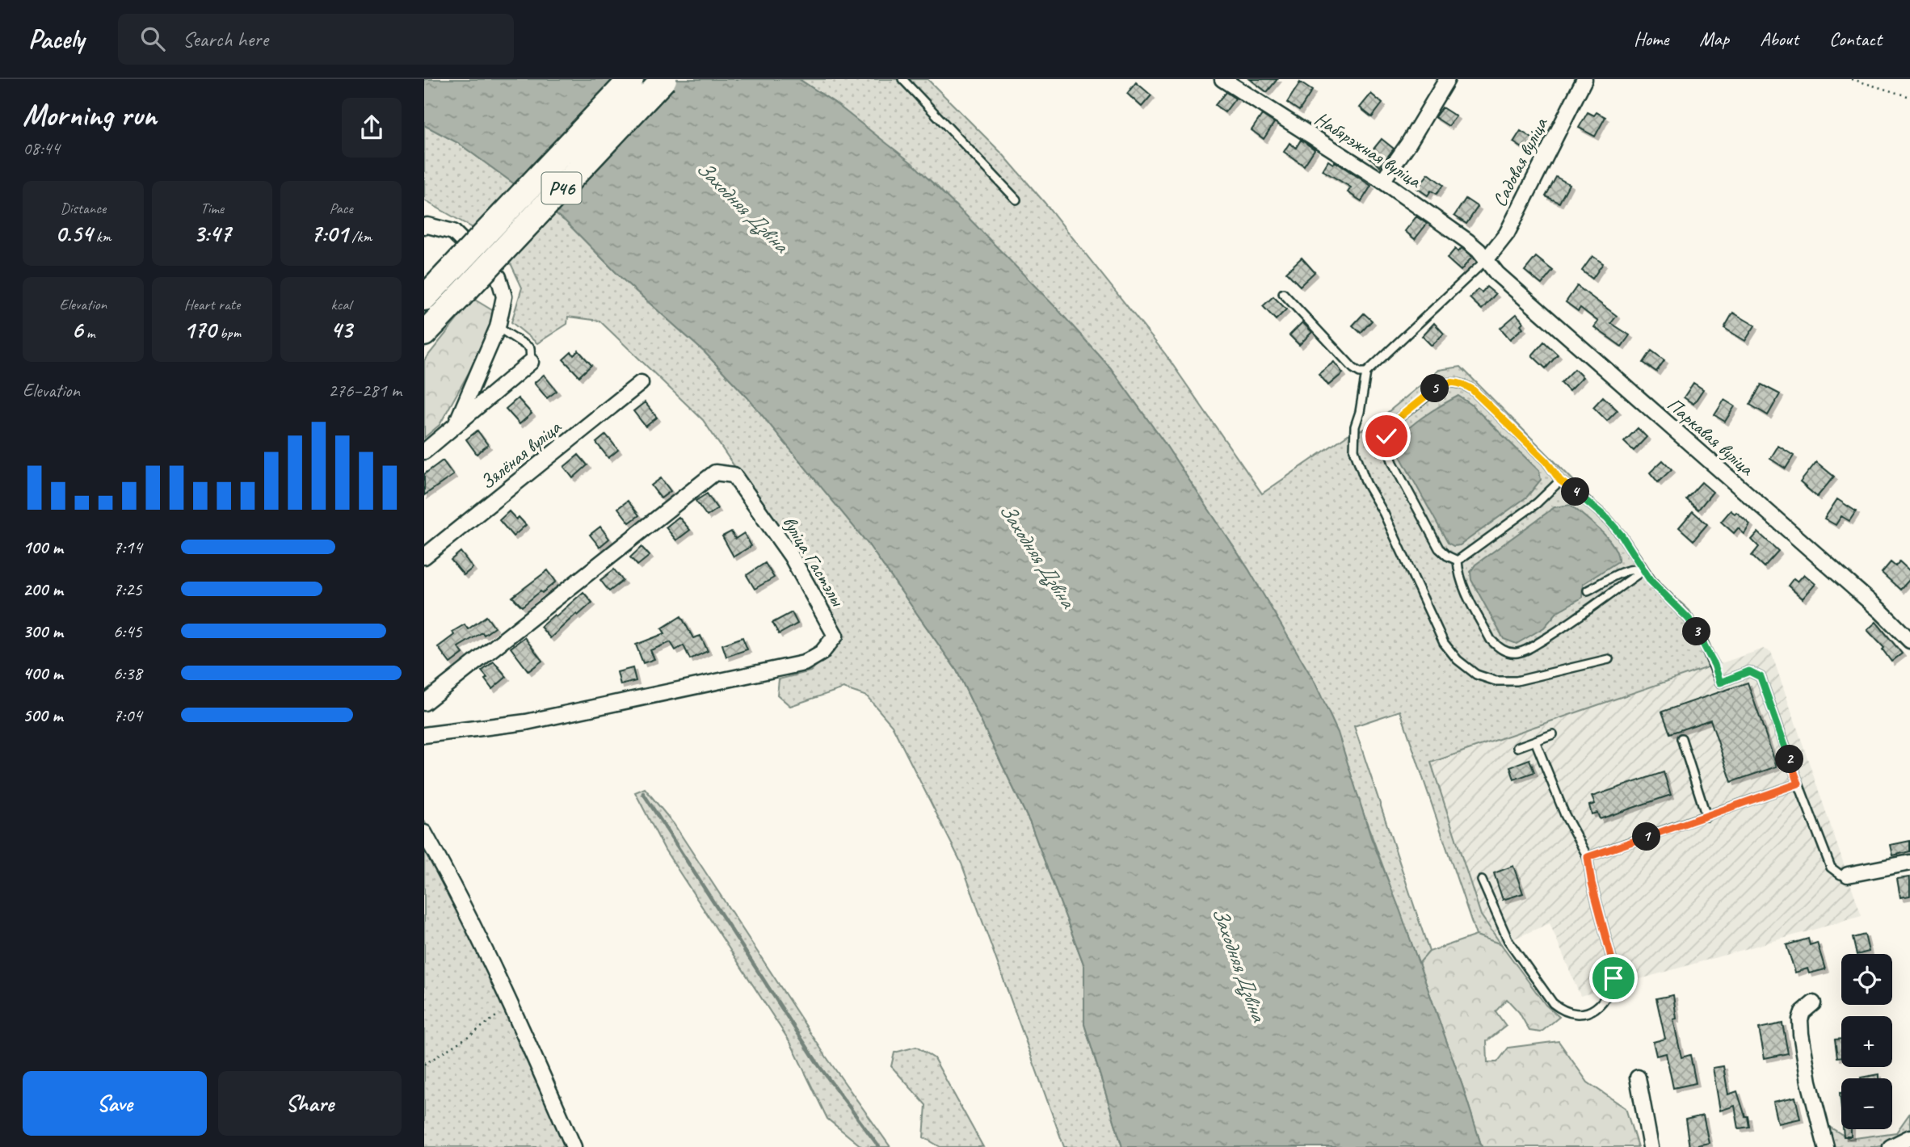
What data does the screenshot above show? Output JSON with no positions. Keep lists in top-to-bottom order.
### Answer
{
  "streets": {
    "main road": ["Р46"],
    "street": [
      "Набярэжная вуліца",
      "Садовая вуліца",
      "Паркавая вуліца",
      "Зялёная вуліца",
      "вуліца Гастэлы"
    ]
  },
  "crossings": [
    ["Набярэжная вуліца", "Садовая вуліца"],
    ["Набярэжная вуліца", "Паркавая вуліца"],
    ["Садовая вуліца", "Паркавая вуліца"]
  ],
  "water": ["Заходняя Дзвіна"],
  "page": {
    "header": "Pacely",
    "search": "Search here",
    "nav": [
      "Home",
      "Map",
      "About",
      "Contact"
    ],
    "heading": ["Morning run", "08:44"],
    "stats": [
      ["Distance", "0.54 km"],
      ["Time", "3:47"],
      ["Pace", "7:01 /km"],
      ["Elevation", "6 m"],
      ["Heart rate", "170 bpm"],
      ["kcal", "43"]
    ],
    "chart": ["Elevation", "276–281 m"],
    "pins": [
      "5",
      "4",
      "3",
      "2",
      "1"
    ],
    "list": [
      {
        "name": "100 m",
        "note": "7:14"
      },
      {
        "name": "200 m",
        "note": "7:25"
      },
      {
        "name": "300 m",
        "note": "6:45"
      },
      {
        "name": "400 m",
        "note": "6:38"
      },
      {
        "name": "500 m",
        "note": "7:04"
      }
    ],
    "map_buttons": ["+", "−"],
    "buttons": ["Save", "Share"]
  }
}
